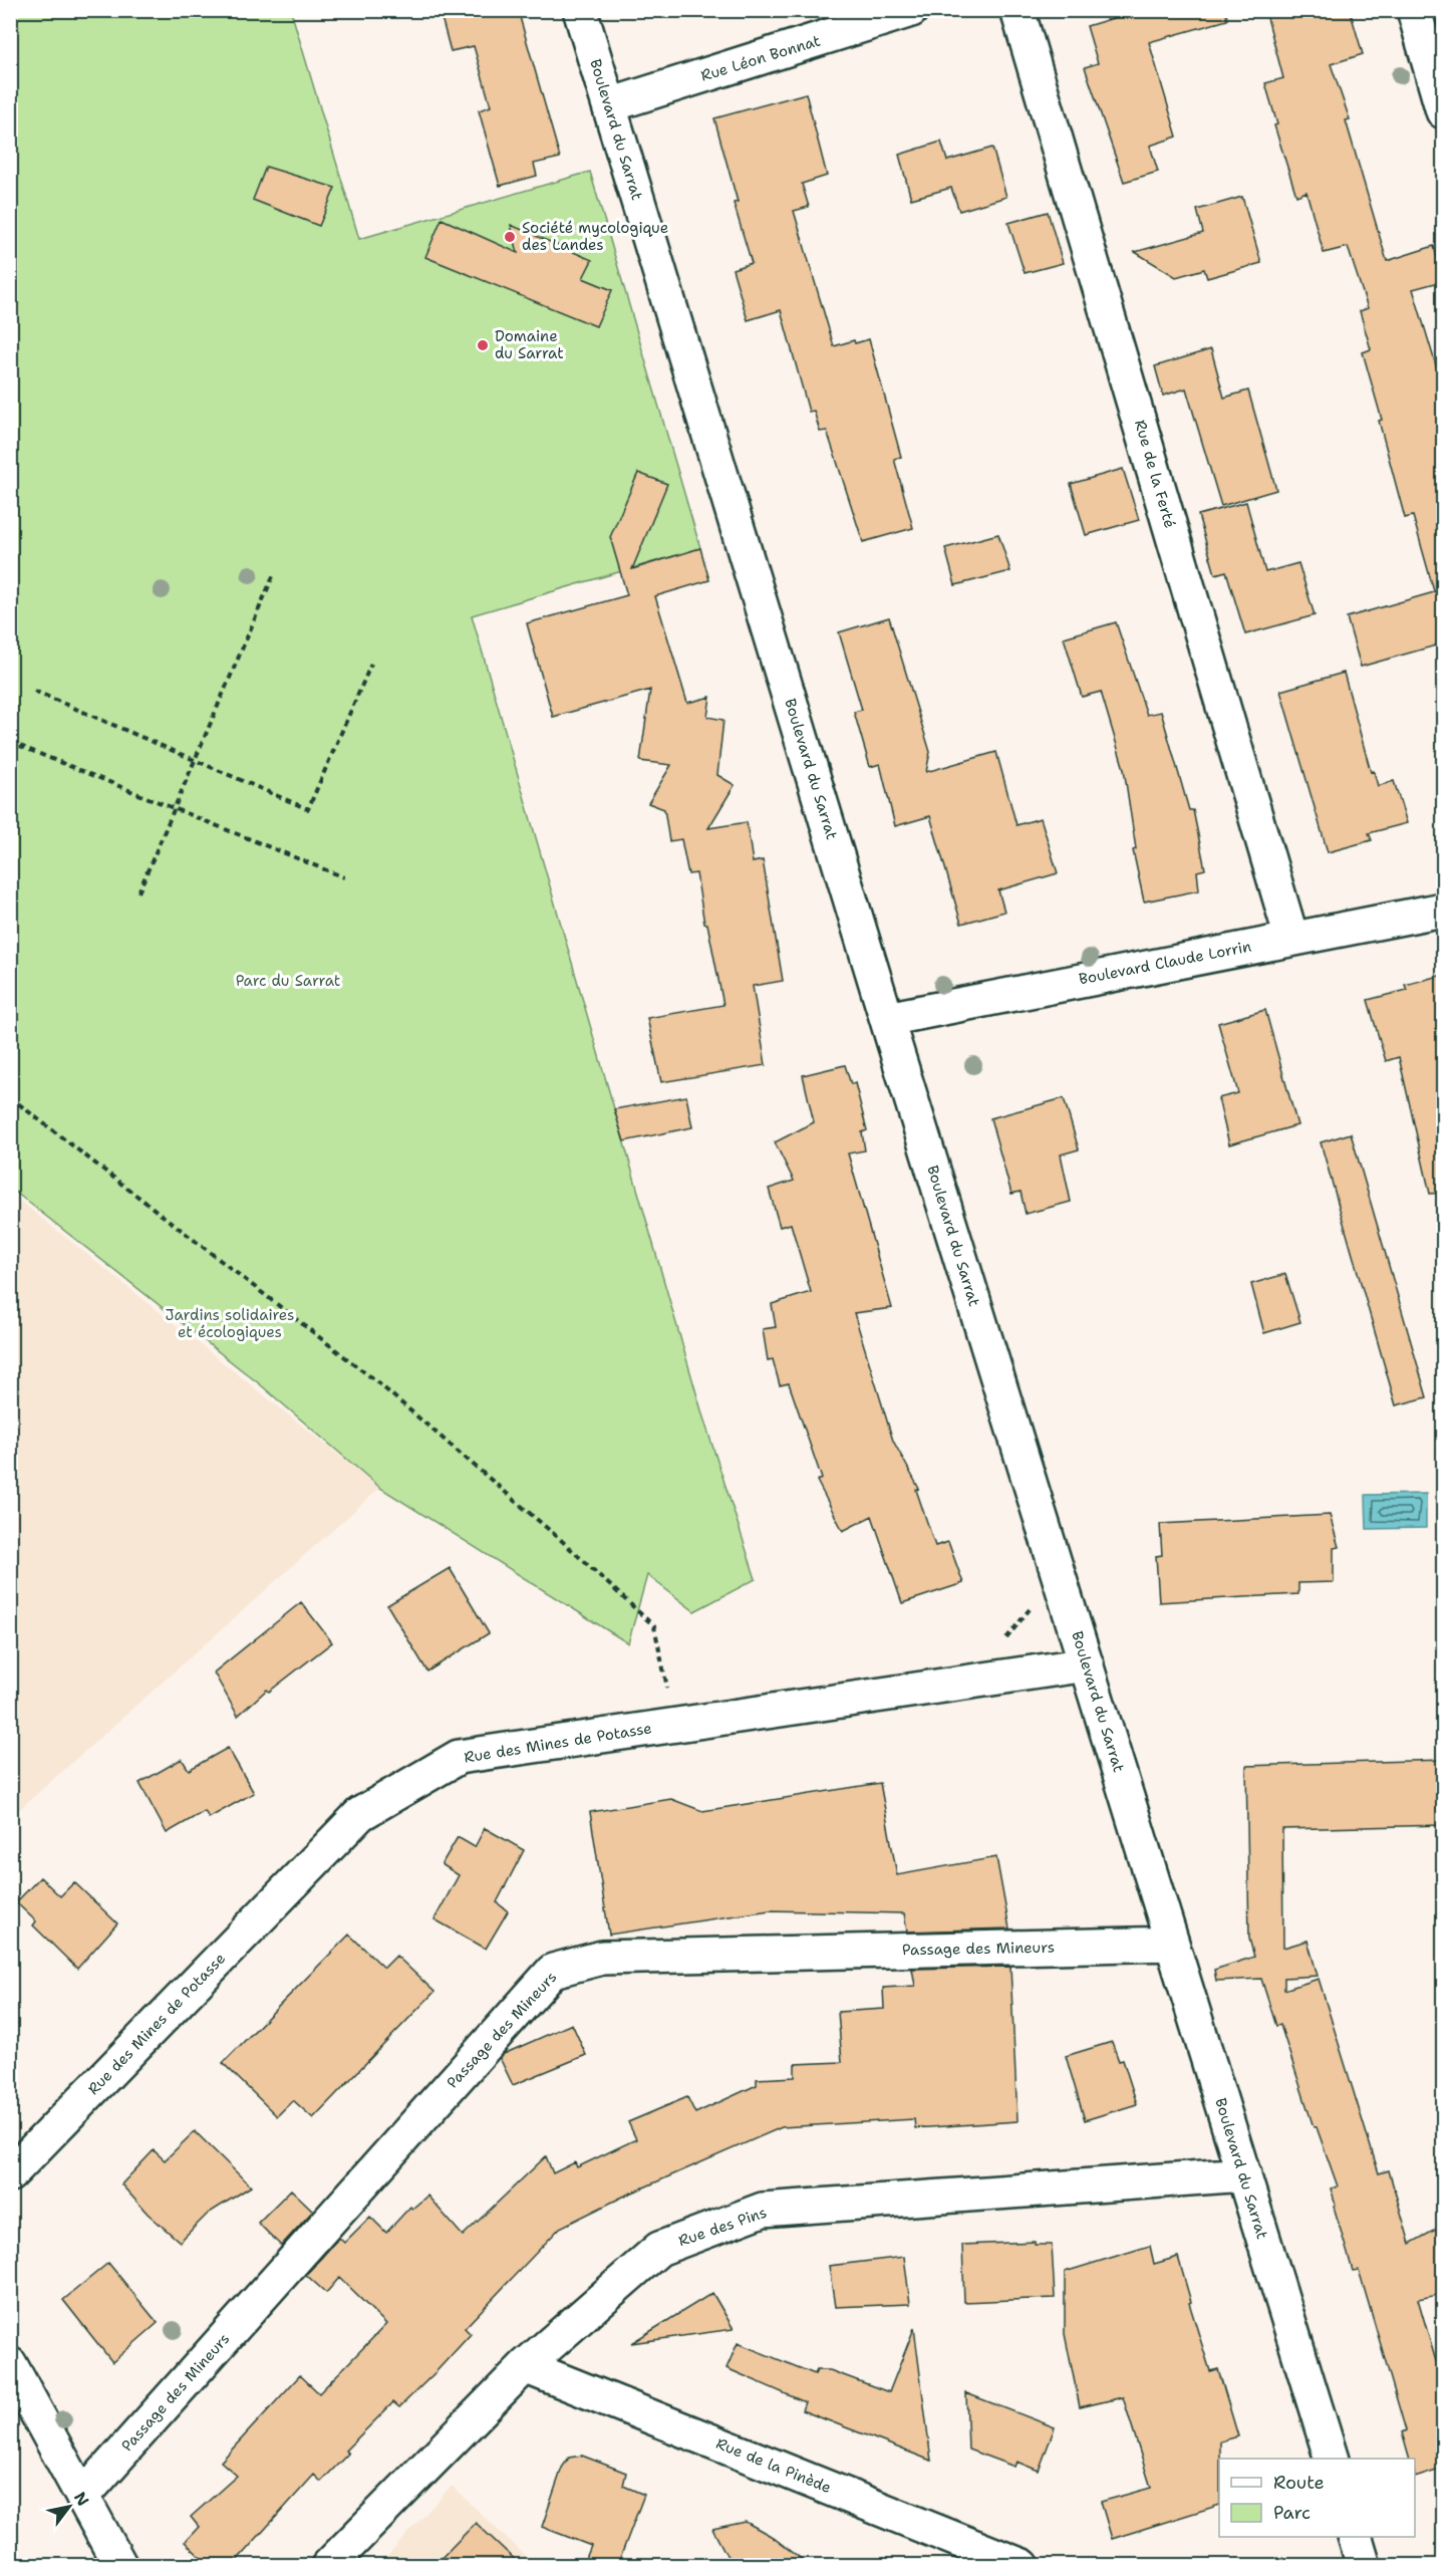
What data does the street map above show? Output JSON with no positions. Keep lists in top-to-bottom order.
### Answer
{
  "streets": {
    "street": [
      "Rue Léon Bonnat",
      "Boulevard du Sarrat",
      "Rue de la Ferté",
      "Boulevard Claude Lorrin",
      "Rue des Mines de Potasse",
      "Passage des Mineurs",
      "Rue des Pins",
      "Rue de la Pinède"
    ]
  },
  "crossings": [
    ["Rue Léon Bonnat", "Boulevard du Sarrat"],
    ["Boulevard du Sarrat", "Boulevard Claude Lorrin"],
    ["Boulevard du Sarrat", "Rue des Mines de Potasse"],
    ["Boulevard du Sarrat", "Passage des Mineurs"],
    ["Boulevard du Sarrat", "Rue des Pins"],
    ["Rue de la Ferté", "Boulevard Claude Lorrin"],
    ["Rue des Pins", "Rue de la Pinède"]
  ],
  "parks": ["Parc du Sarrat", "Jardins solidaires et écologiques"],
  "places": ["Société mycologique des Landes", "Domaine du Sarrat"],
  "legend": ["Route", "Parc"],
  "north": "top right"
}
